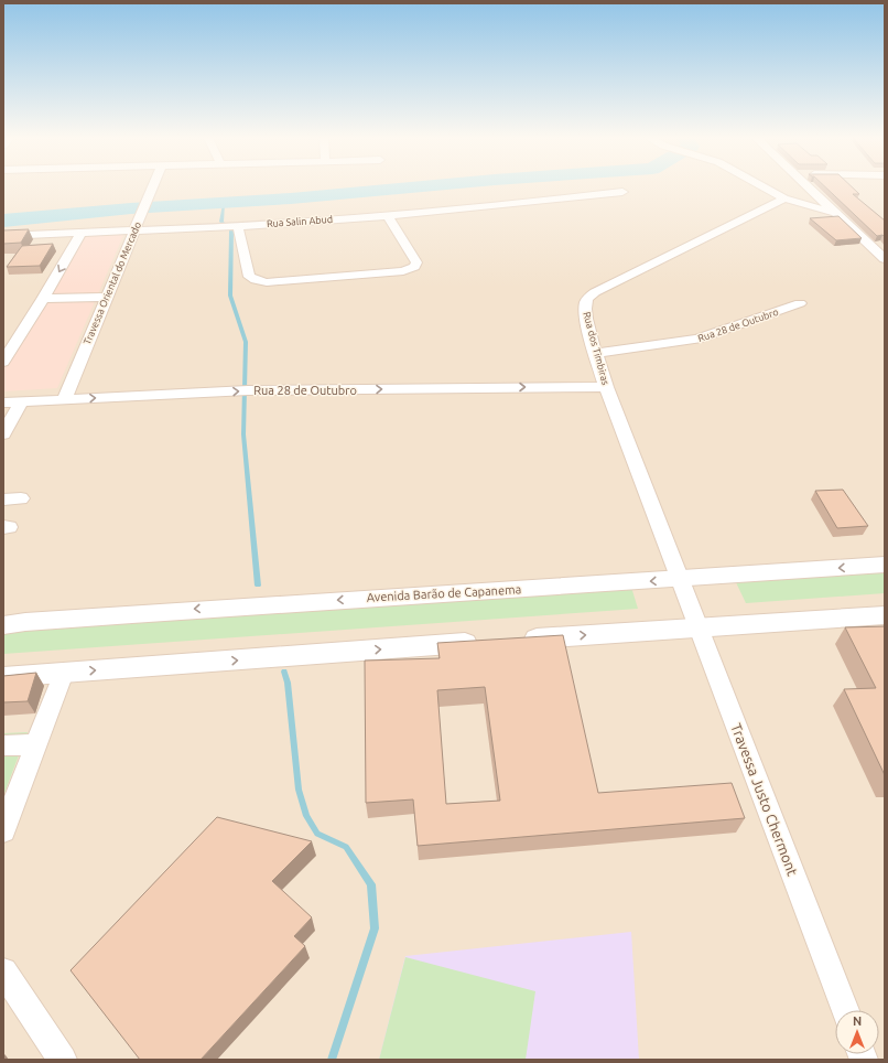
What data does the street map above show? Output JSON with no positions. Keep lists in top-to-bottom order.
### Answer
{
  "streets": {
    "street": [
      "Rua Salin Abud",
      "Travessa Oriental do Mercado",
      "Rua 28 de Outubro",
      "Rua dos Timbiras",
      "Avenida Barão de Capanema",
      "Travessa Justo Chermont"
    ]
  },
  "crossings": [
    ["Rua Salin Abud", "Travessa Oriental do Mercado"],
    ["Travessa Oriental do Mercado", "Rua 28 de Outubro"],
    ["Rua 28 de Outubro", "Rua dos Timbiras"],
    ["Rua dos Timbiras", "Avenida Barão de Capanema"],
    ["Rua dos Timbiras", "Travessa Justo Chermont"],
    ["Avenida Barão de Capanema", "Travessa Justo Chermont"]
  ],
  "one_way": ["Rua 28 de Outubro"],
  "north": "top"
}
